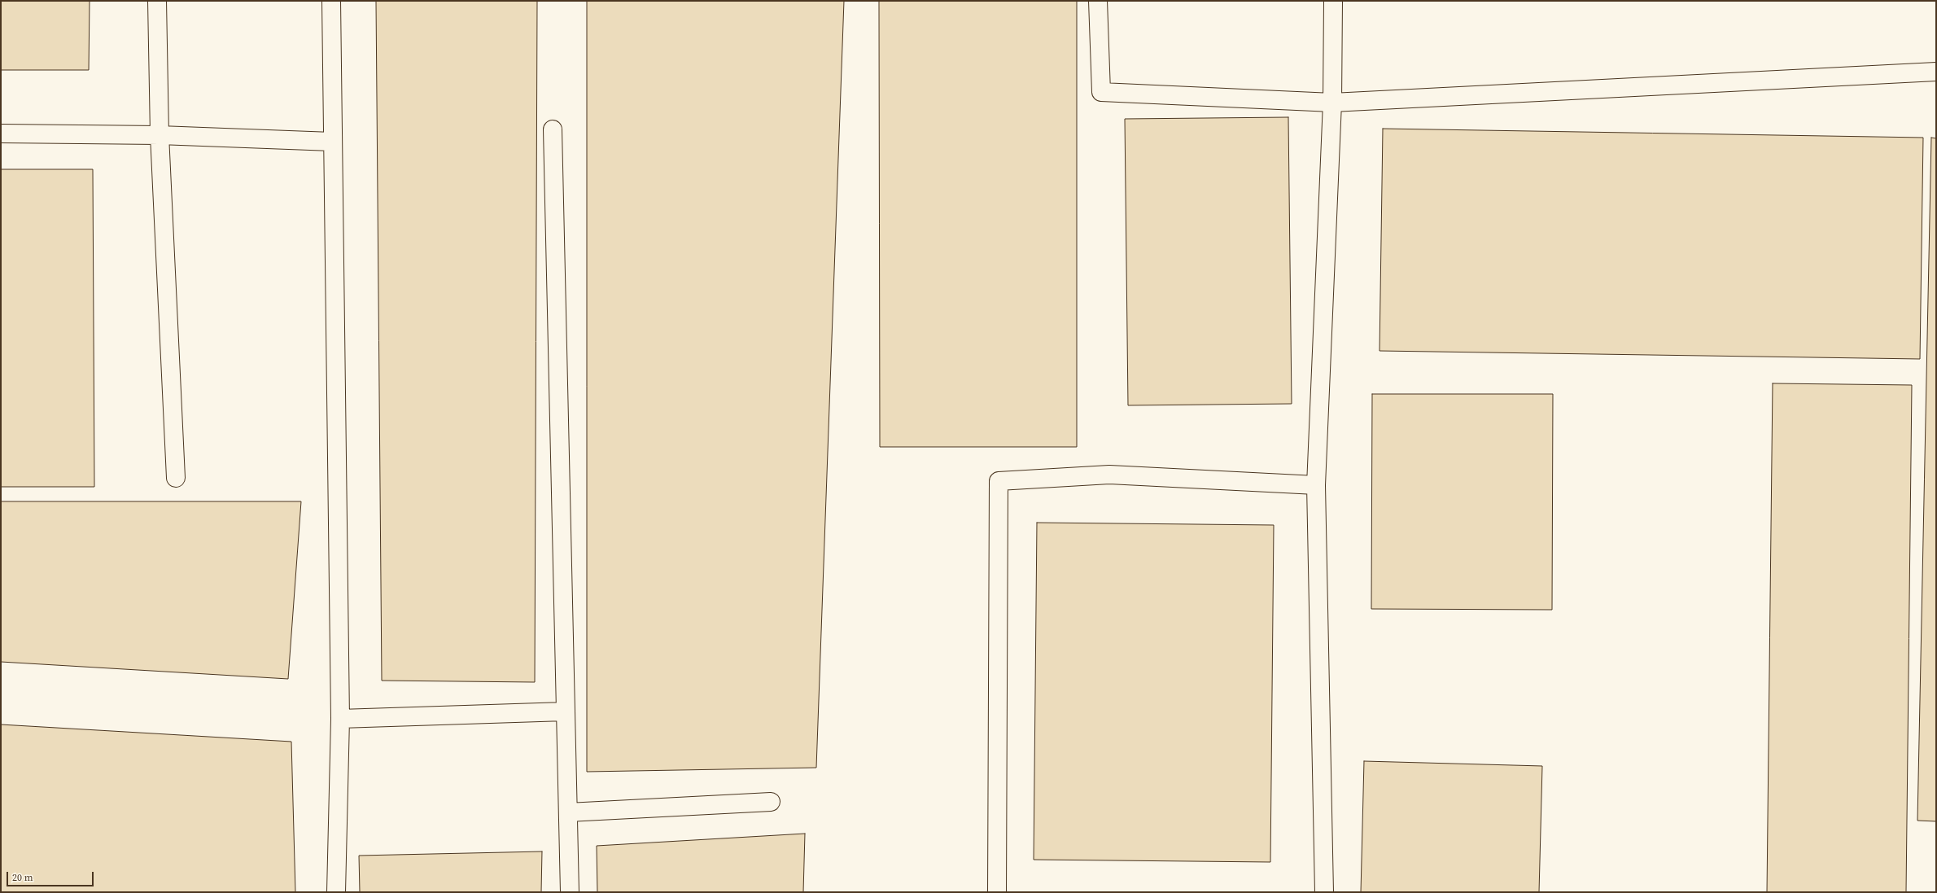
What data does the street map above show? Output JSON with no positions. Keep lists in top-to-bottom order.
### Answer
{
  "scale_bar": "20 m"
}
